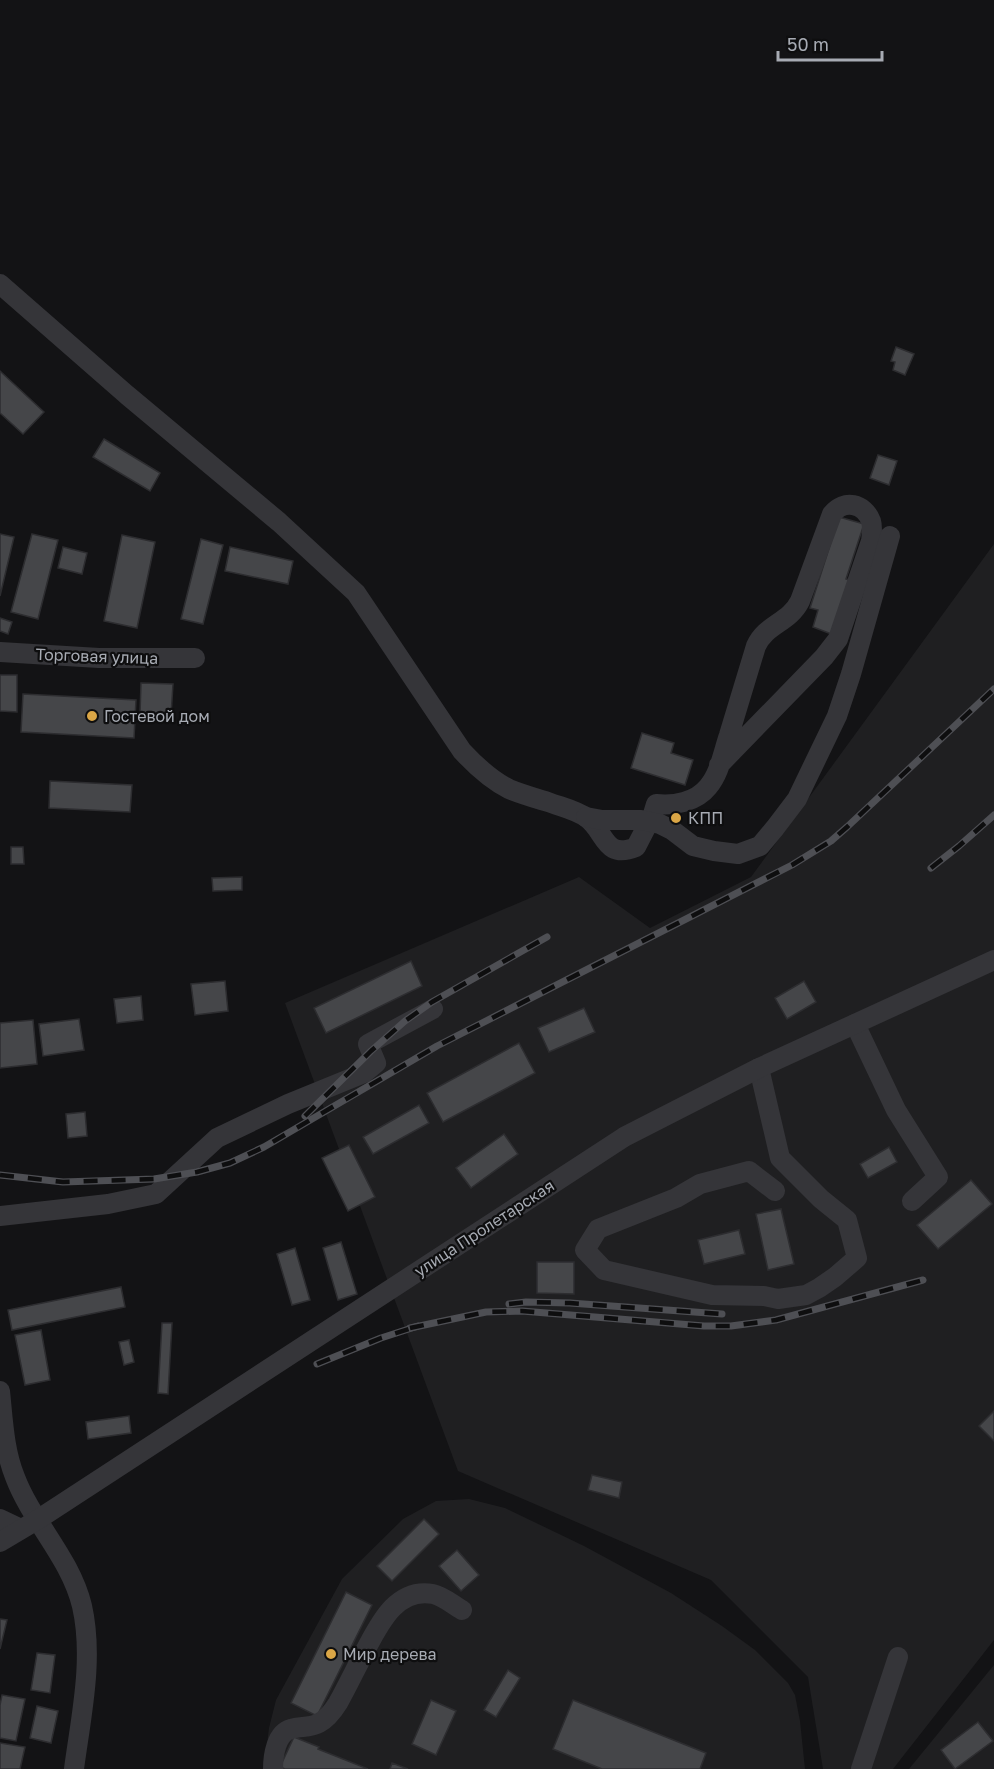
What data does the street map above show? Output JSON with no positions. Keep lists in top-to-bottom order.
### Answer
{
  "streets": {
    "street": ["Торговая улица", "улица Пролетарская"]
  },
  "places": ["Гостевой дом", "КПП", "Мир дерева"],
  "scale_bar": "50 m"
}
